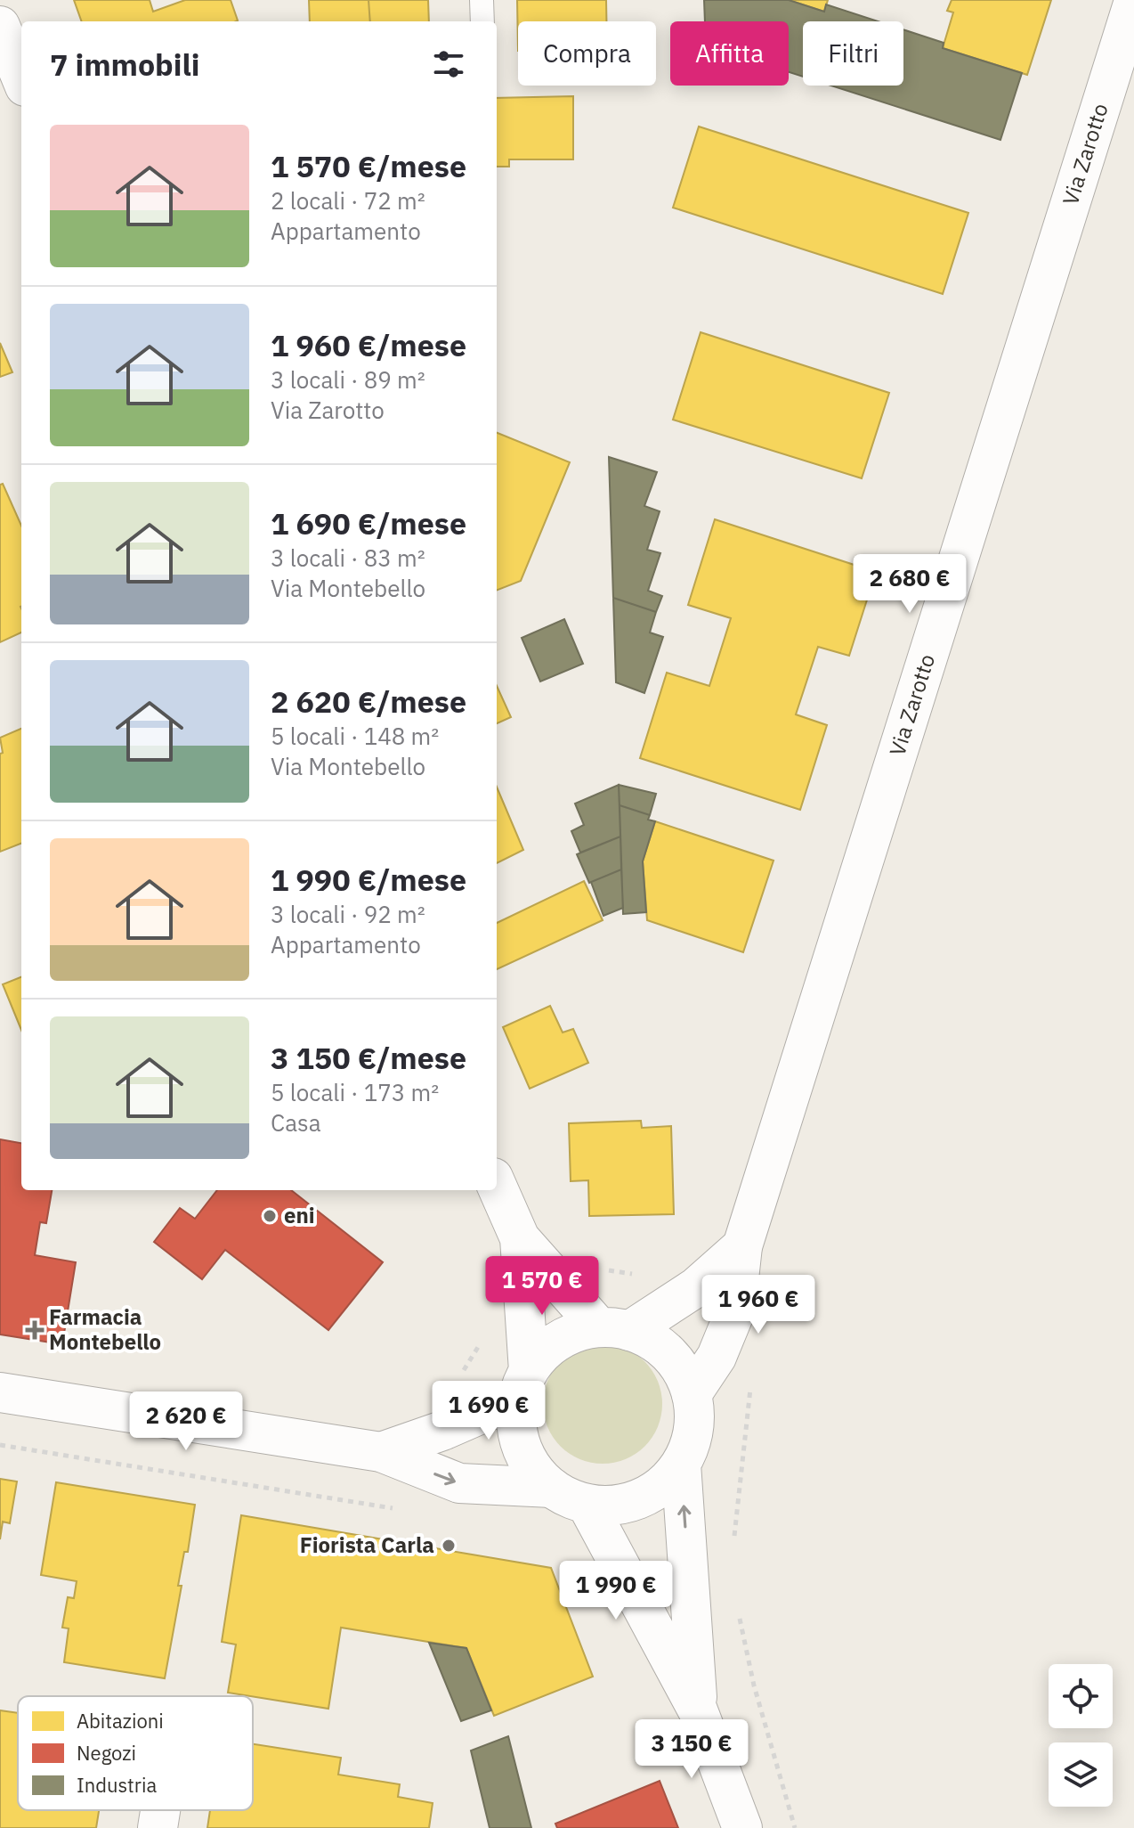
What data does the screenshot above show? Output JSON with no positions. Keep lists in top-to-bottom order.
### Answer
{
  "streets": {
    "street": ["Via Zarotto"]
  },
  "places": {
    "other": ["eni", "Fiorista Carla"],
    "health": ["Farmacia Montebello"]
  },
  "legend": ["Abitazioni", "Negozi", "Industria"],
  "page": {
    "chip": ["Compra", "Affitta", "Filtri"],
    "heading": "7 immobili",
    "list": [
      {
        "name": "1 570 €/mese",
        "note": "2 locali · 72 m² · Appartamento"
      },
      {
        "name": "1 960 €/mese",
        "note": "3 locali · 89 m² · Via Zarotto"
      },
      {
        "name": "1 690 €/mese",
        "note": "3 locali · 83 m² · Via Montebello"
      },
      {
        "name": "2 620 €/mese",
        "note": "5 locali · 148 m² · Via Montebello"
      },
      {
        "name": "1 990 €/mese",
        "note": "3 locali · 92 m² · Appartamento"
      },
      {
        "name": "3 150 €/mese",
        "note": "5 locali · 173 m² · Casa"
      }
    ],
    "price": [
      "2 680 €",
      "1 570 €",
      "1 960 €",
      "1 690 €",
      "2 620 €",
      "1 990 €",
      "3 150 €"
    ]
  }
}
